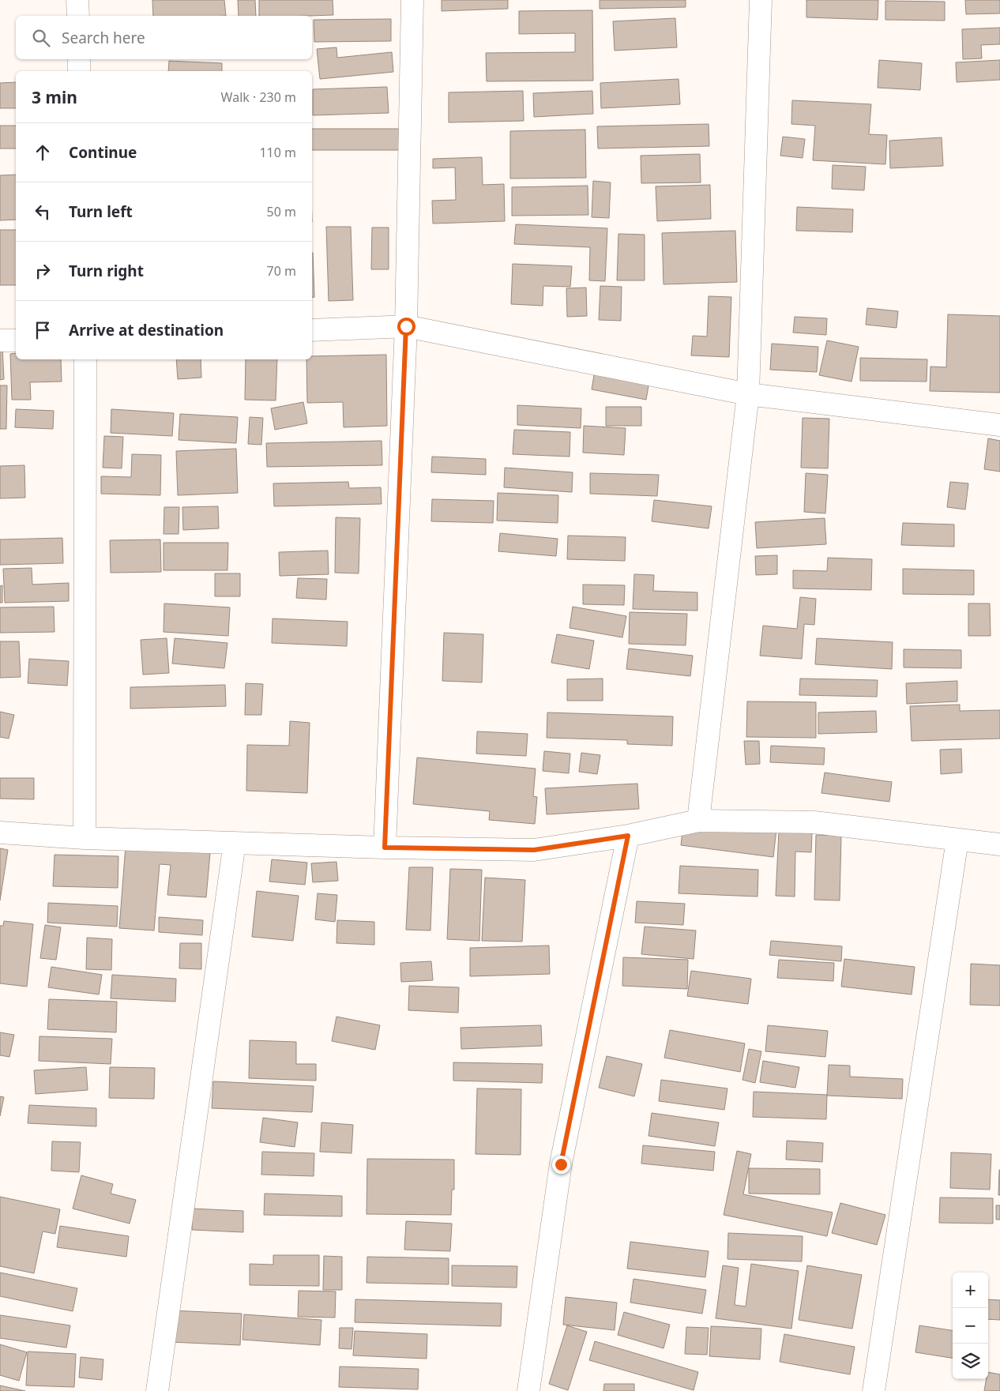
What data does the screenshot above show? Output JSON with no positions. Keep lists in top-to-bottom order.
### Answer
{
  "page": {
    "search": "Search here",
    "heading": ["3 min", "Walk · 230 m"],
    "list": [
      ["Continue", "110 m"],
      ["Turn left", "50 m"],
      ["Turn right", "70 m"],
      "Arrive at destination"
    ],
    "map_buttons": ["+", "−"]
  }
}
